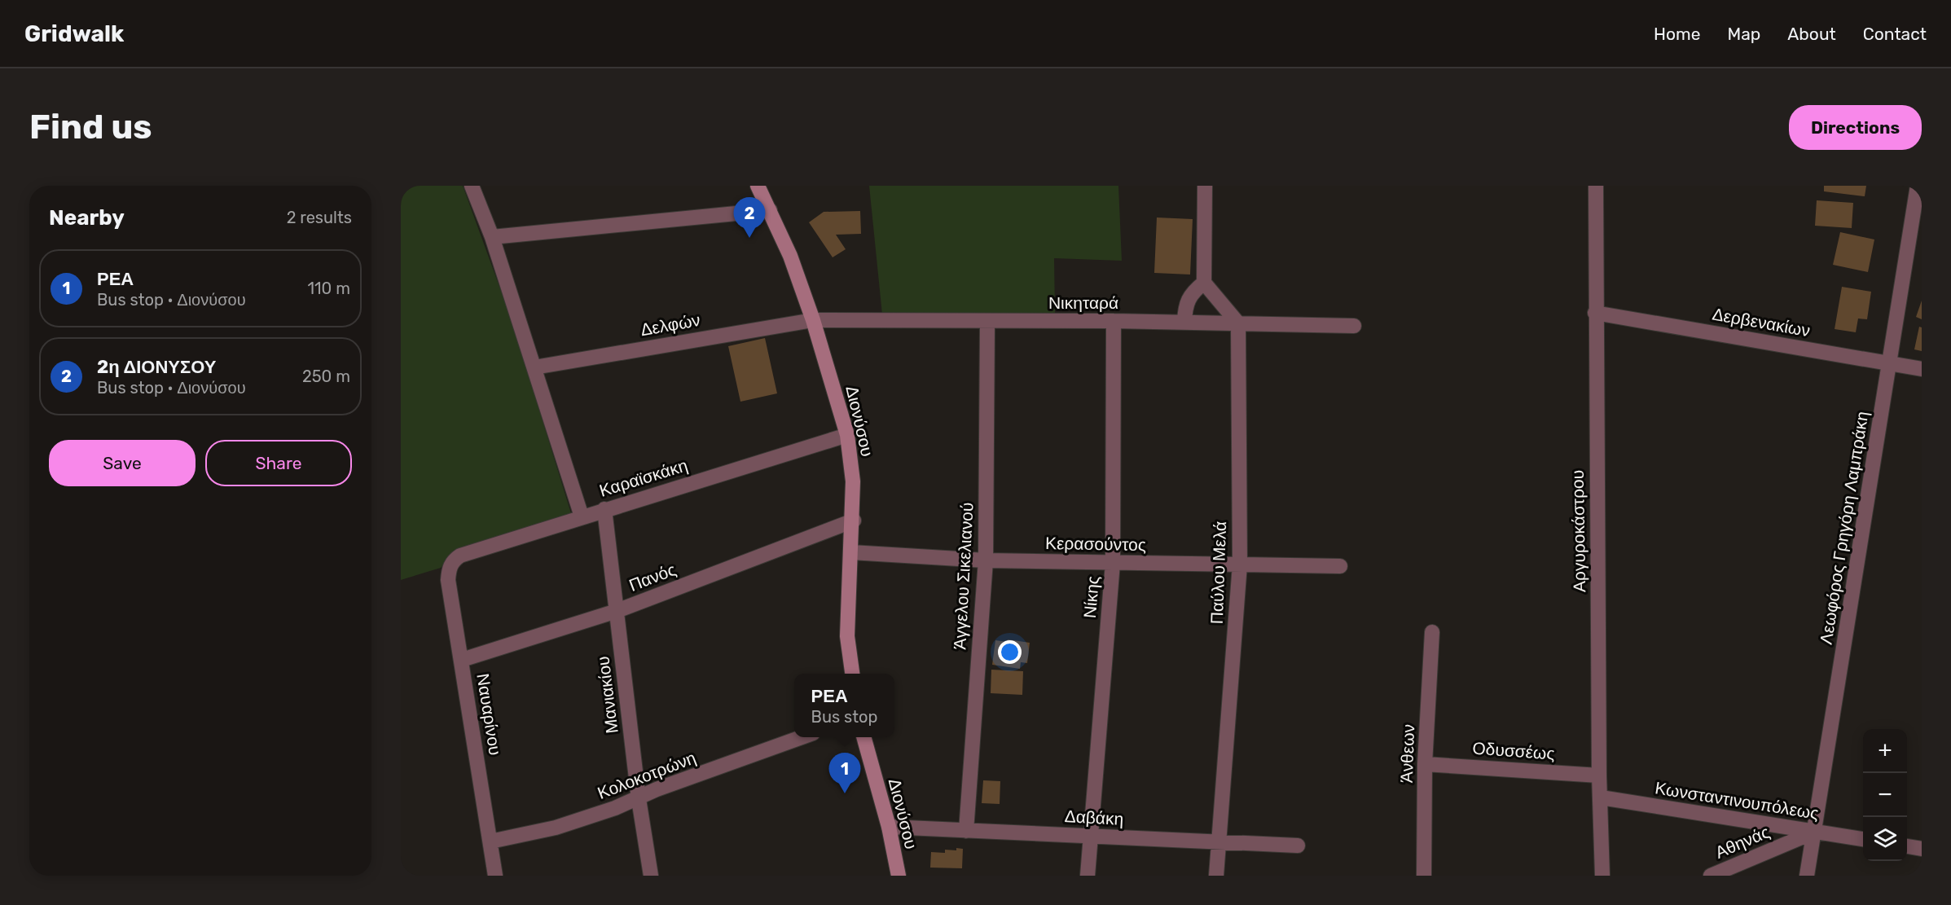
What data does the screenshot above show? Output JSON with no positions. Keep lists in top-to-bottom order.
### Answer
{
  "streets": {
    "main road": ["Διονύσου"],
    "street": [
      "Νικηταρά",
      "Δερβενακίων",
      "Δελφών",
      "Καραϊσκάκη",
      "Λεωφόρος Γρηγόρη Λαμπράκη",
      "Αργυροκάστρου",
      "Κερασούντος",
      "Παύλου Μελά",
      "Άγγελου Σικελιανού",
      "Πανός",
      "Νίκης",
      "Μανιακίου",
      "Ναυαρίνου",
      "Οδυσσέως",
      "Άνθεων",
      "Κολοκοτρώνη",
      "Κωνσταντινουπόλεως",
      "Δαβάκη",
      "Αθηνάς"
    ]
  },
  "crossings": [
    ["Νικηταρά", "Δελφών"],
    ["Νικηταρά", "Διονύσου"],
    ["Νικηταρά", "Παύλου Μελά"],
    ["Νικηταρά", "Άγγελου Σικελιανού"],
    ["Νικηταρά", "Νίκης"],
    ["Δερβενακίων", "Λεωφόρος Γρηγόρη Λαμπράκη"],
    ["Δερβενακίων", "Αργυροκάστρου"],
    ["Δελφών", "Διονύσου"],
    ["Διονύσου", "Καραϊσκάκη"],
    ["Διονύσου", "Κερασούντος"],
    ["Διονύσου", "Πανός"],
    ["Διονύσου", "Δαβάκη"],
    ["Καραϊσκάκη", "Μανιακίου"],
    ["Καραϊσκάκη", "Ναυαρίνου"],
    ["Λεωφόρος Γρηγόρη Λαμπράκη", "Κωνσταντινουπόλεως"],
    ["Λεωφόρος Γρηγόρη Λαμπράκη", "Αθηνάς"],
    ["Αργυροκάστρου", "Οδυσσέως"],
    ["Αργυροκάστρου", "Κωνσταντινουπόλεως"],
    ["Κερασούντος", "Παύλου Μελά"],
    ["Κερασούντος", "Άγγελου Σικελιανού"],
    ["Κερασούντος", "Νίκης"],
    ["Παύλου Μελά", "Δαβάκη"],
    ["Άγγελου Σικελιανού", "Δαβάκη"],
    ["Πανός", "Μανιακίου"],
    ["Πανός", "Ναυαρίνου"],
    ["Νίκης", "Δαβάκη"],
    ["Μανιακίου", "Κολοκοτρώνη"],
    ["Ναυαρίνου", "Κολοκοτρώνη"],
    ["Οδυσσέως", "Άνθεων"],
    ["Κωνσταντινουπόλεως", "Αθηνάς"]
  ],
  "page": {
    "header": "Gridwalk",
    "nav": [
      "Home",
      "Map",
      "About",
      "Contact"
    ],
    "buttons": [
      "Directions",
      ["Save", "Share"]
    ],
    "title": "Find us",
    "heading": ["Nearby", "2 results"],
    "pins": ["2", "1"],
    "list": [
      {
        "mark": "1",
        "name": "ΡΕΑ",
        "note": "Bus stop · Διονύσου",
        "value": "110 m"
      },
      {
        "mark": "2",
        "name": "2η ΔΙΟΝΥΣΟΥ",
        "note": "Bus stop · Διονύσου",
        "value": "250 m"
      }
    ],
    "popup": ["ΡΕΑ", "Bus stop"],
    "map_buttons": ["+", "−"]
  }
}
